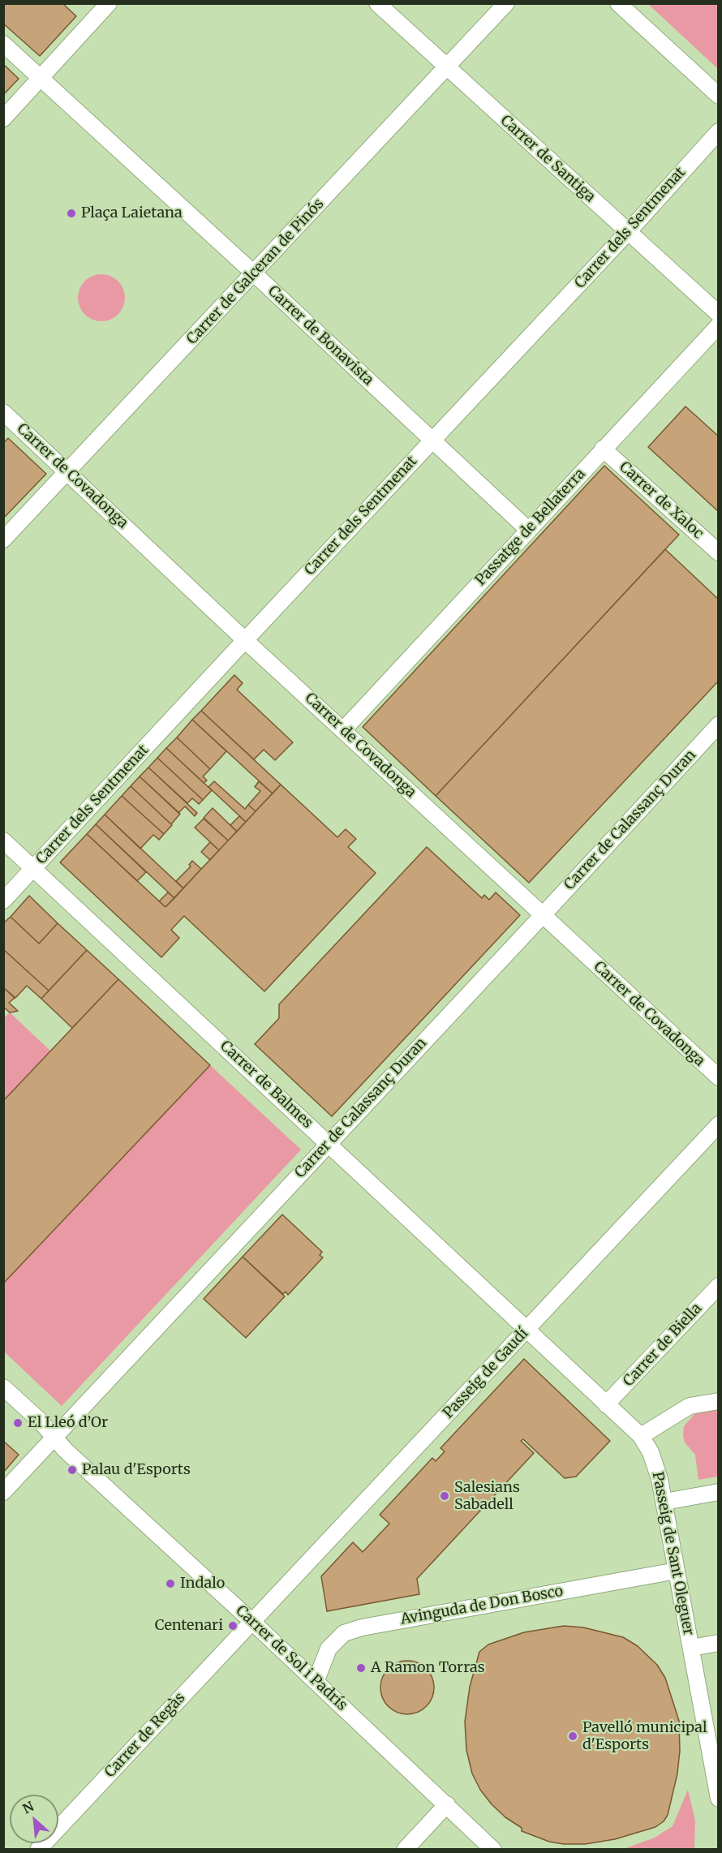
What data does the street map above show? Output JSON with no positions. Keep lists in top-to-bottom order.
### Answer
{
  "streets": {
    "street": [
      "Carrer de Santiga",
      "Carrer dels Sentmenat",
      "Carrer de Galceran de Pinós",
      "Carrer de Bonavista",
      "Carrer de Covadonga",
      "Carrer de Xaloc",
      "Passatge de Bellaterra",
      "Carrer de Calassanç Duran",
      "Carrer de Balmes",
      "Carrer de Biella",
      "Passeig de Gaudí",
      "Passeig de Sant Oleguer",
      "Avinguda de Don Bosco",
      "Carrer de Sol i Padrís",
      "Carrer de Regàs"
    ]
  },
  "crossings": [
    ["Carrer de Santiga", "Carrer dels Sentmenat"],
    ["Carrer de Santiga", "Carrer de Galceran de Pinós"],
    ["Carrer dels Sentmenat", "Carrer de Bonavista"],
    ["Carrer dels Sentmenat", "Carrer de Covadonga"],
    ["Carrer dels Sentmenat", "Carrer de Balmes"],
    ["Carrer de Galceran de Pinós", "Carrer de Bonavista"],
    ["Carrer de Galceran de Pinós", "Carrer de Covadonga"],
    ["Carrer de Bonavista", "Passatge de Bellaterra"],
    ["Carrer de Covadonga", "Passatge de Bellaterra"],
    ["Carrer de Covadonga", "Carrer de Calassanç Duran"],
    ["Carrer de Xaloc", "Passatge de Bellaterra"],
    ["Carrer de Calassanç Duran", "Carrer de Balmes"],
    ["Carrer de Calassanç Duran", "Carrer de Sol i Padrís"],
    ["Carrer de Balmes", "Passeig de Gaudí"],
    ["Carrer de Balmes", "Passeig de Sant Oleguer"],
    ["Carrer de Biella", "Passeig de Sant Oleguer"],
    ["Passeig de Gaudí", "Passeig de Sant Oleguer"],
    ["Passeig de Gaudí", "Carrer de Sol i Padrís"],
    ["Passeig de Gaudí", "Carrer de Regàs"],
    ["Passeig de Sant Oleguer", "Avinguda de Don Bosco"],
    ["Avinguda de Don Bosco", "Carrer de Sol i Padrís"],
    ["Carrer de Sol i Padrís", "Carrer de Regàs"]
  ],
  "places": [
    "Plaça Laietana",
    "El Lleó d’Or",
    "Palau d'Esports",
    "Salesians Sabadell",
    "Indalo",
    "Centenari",
    "A Ramon Torras",
    "Pavelló municipal d'Esports"
  ],
  "north": "top left"
}
